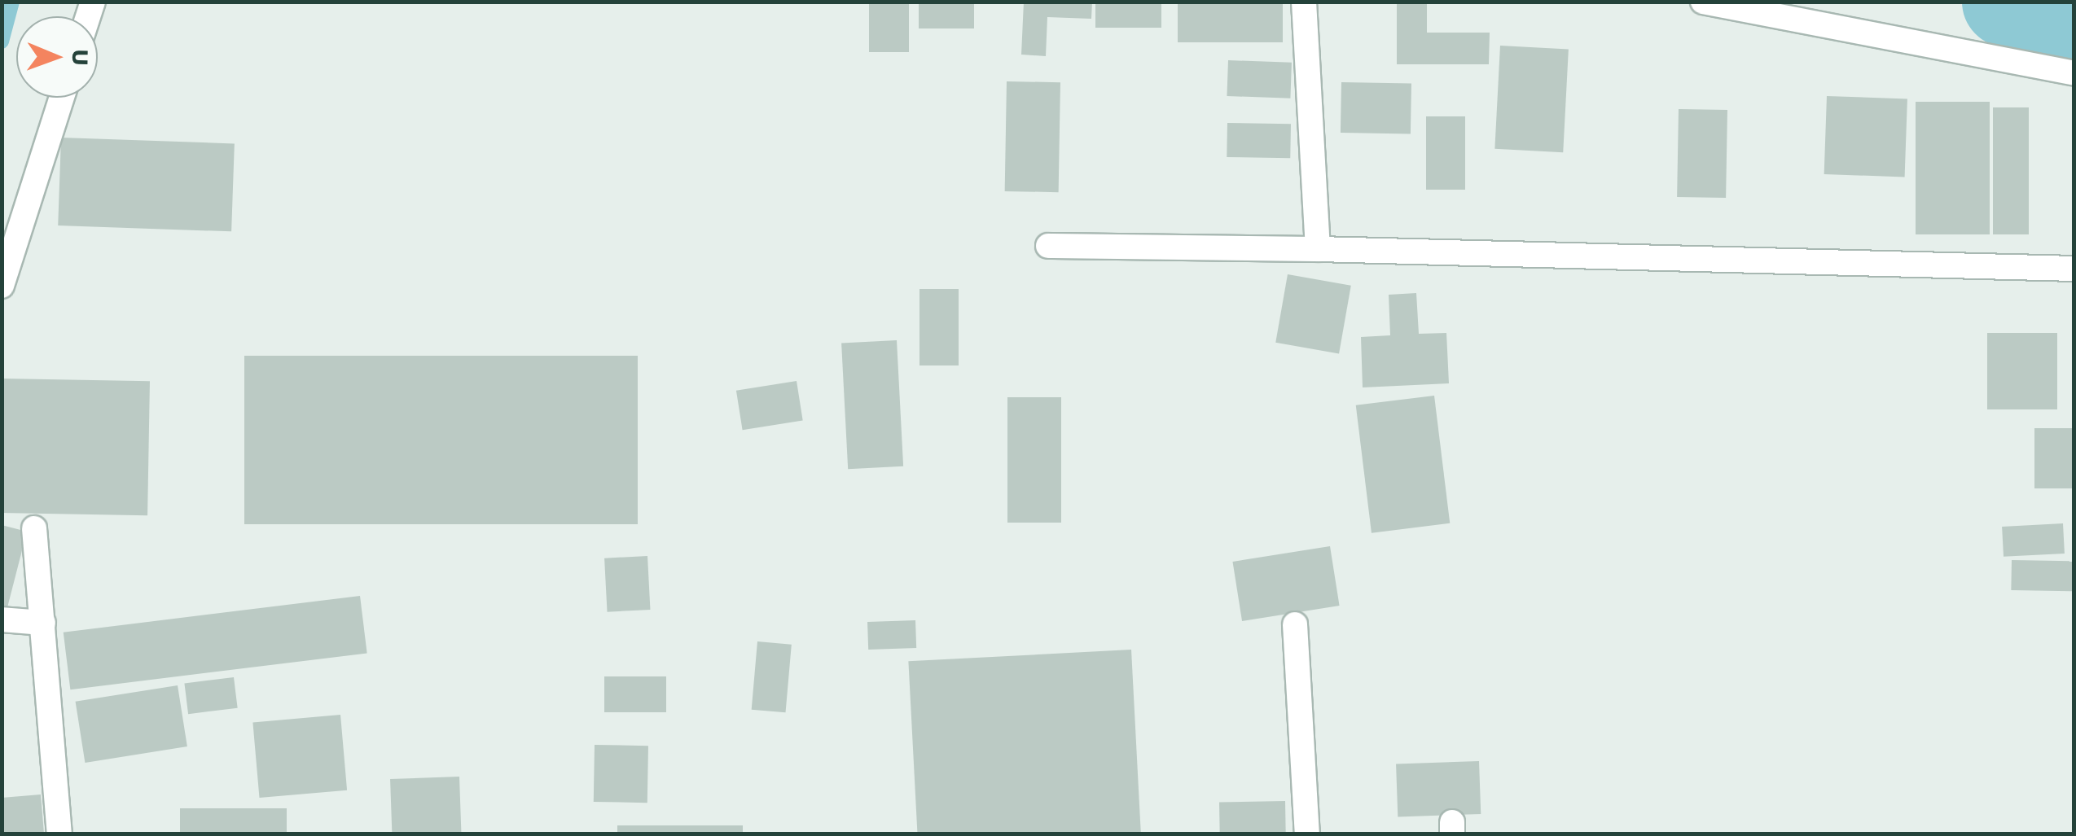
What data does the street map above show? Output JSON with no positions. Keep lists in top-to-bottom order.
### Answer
{
  "north": "right"
}
